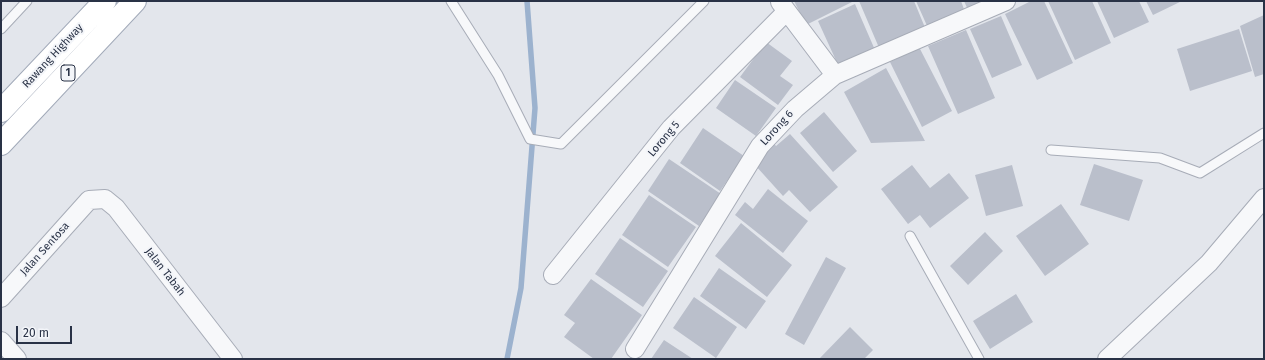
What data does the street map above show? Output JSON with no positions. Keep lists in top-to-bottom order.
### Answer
{
  "streets": {
    "main road": ["Rawang Highway", "1"],
    "street": [
      "Lorong 6",
      "Lorong 5",
      "Jalan Sentosa",
      "Jalan Tabah"
    ]
  },
  "crossings": [
    ["Jalan Sentosa", "Jalan Tabah"]
  ],
  "scale_bar": "20 m"
}
